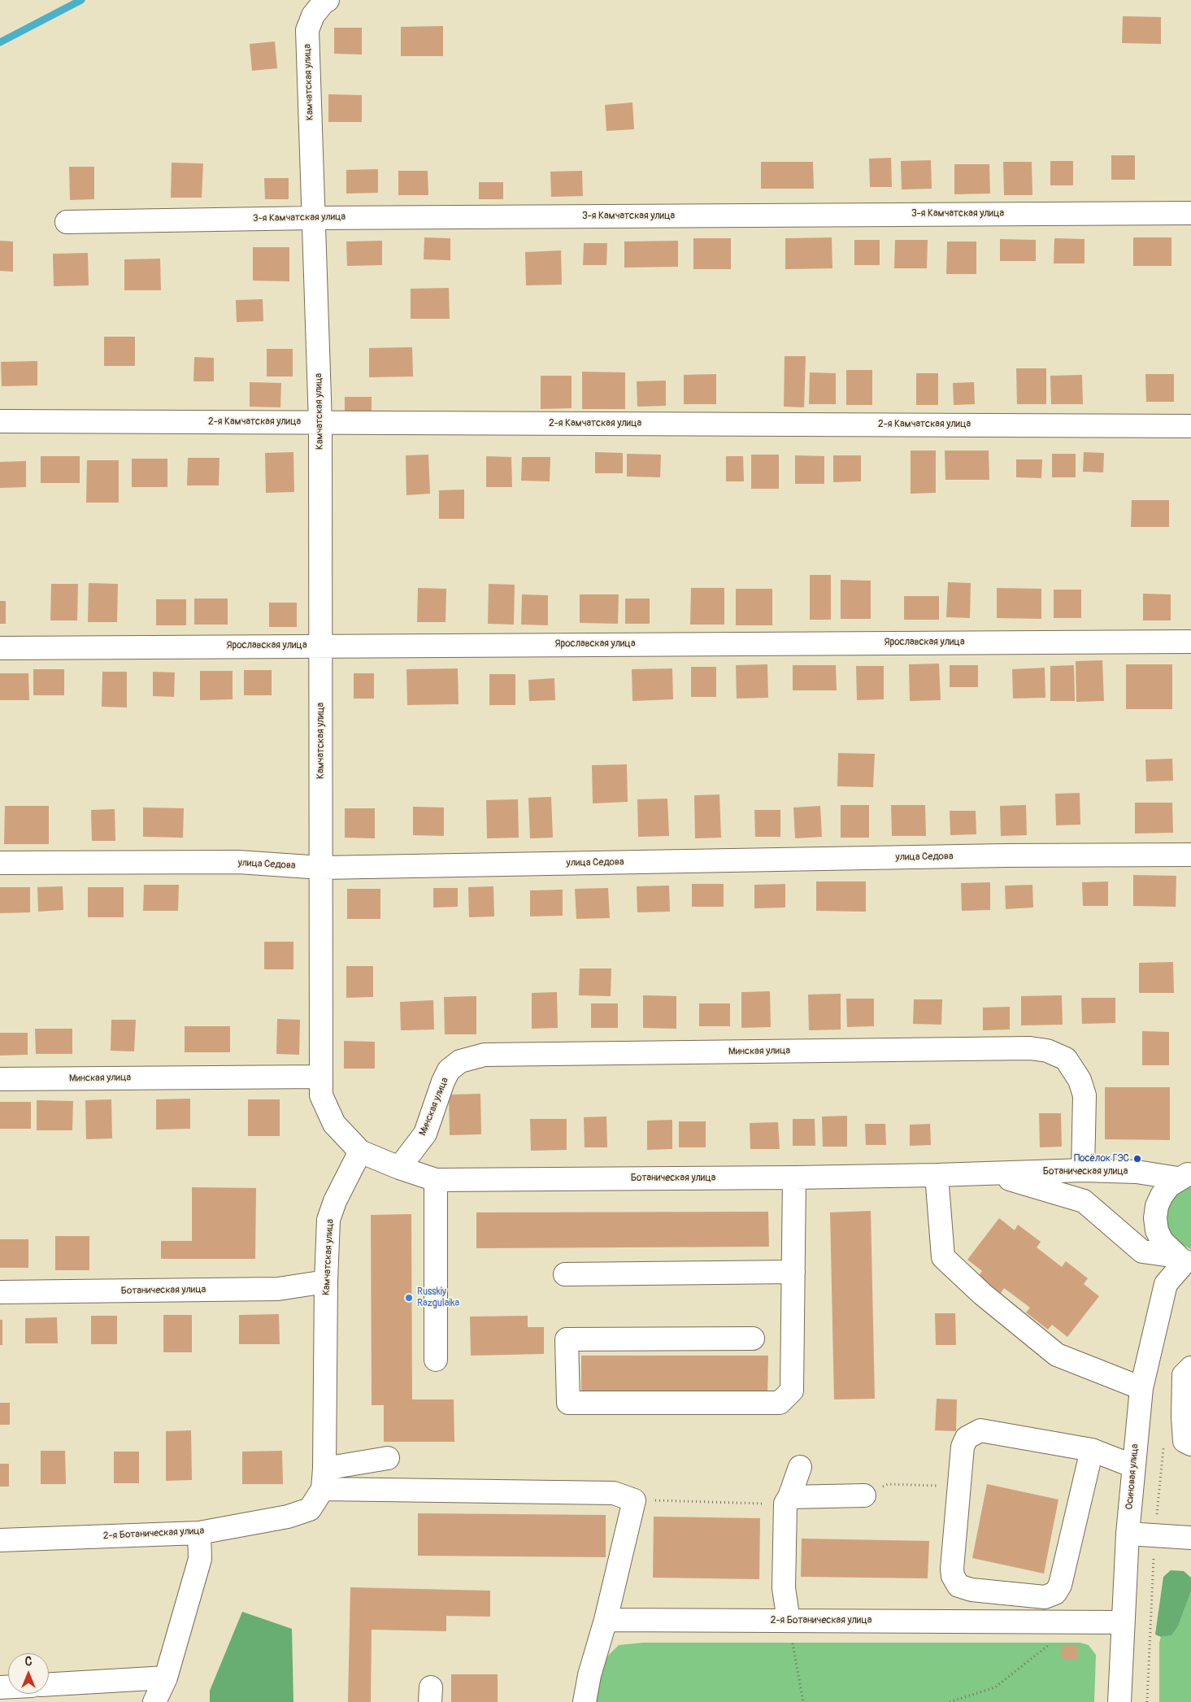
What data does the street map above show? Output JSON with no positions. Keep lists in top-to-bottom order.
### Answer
{
  "streets": {
    "street": [
      "Камчатская улица",
      "3-я Камчатская улица",
      "2-я Камчатская улица",
      "Ярославская улица",
      "улица Седова",
      "Минская улица",
      "Ботаническая улица",
      "Осиновая улица",
      "2-я Ботаническая улица"
    ]
  },
  "crossings": [
    ["Камчатская улица", "3-я Камчатская улица"],
    ["Камчатская улица", "2-я Камчатская улица"],
    ["Камчатская улица", "Ярославская улица"],
    ["Камчатская улица", "улица Седова"],
    ["Камчатская улица", "Минская улица"],
    ["Камчатская улица", "Ботаническая улица"],
    ["Камчатская улица", "2-я Ботаническая улица"],
    ["Минская улица", "Ботаническая улица"],
    ["Ботаническая улица", "Осиновая улица"],
    ["Осиновая улица", "2-я Ботаническая улица"]
  ],
  "places": ["Посёлок ГЭС", "Russkiy Razgulaika"],
  "north": "top"
}
